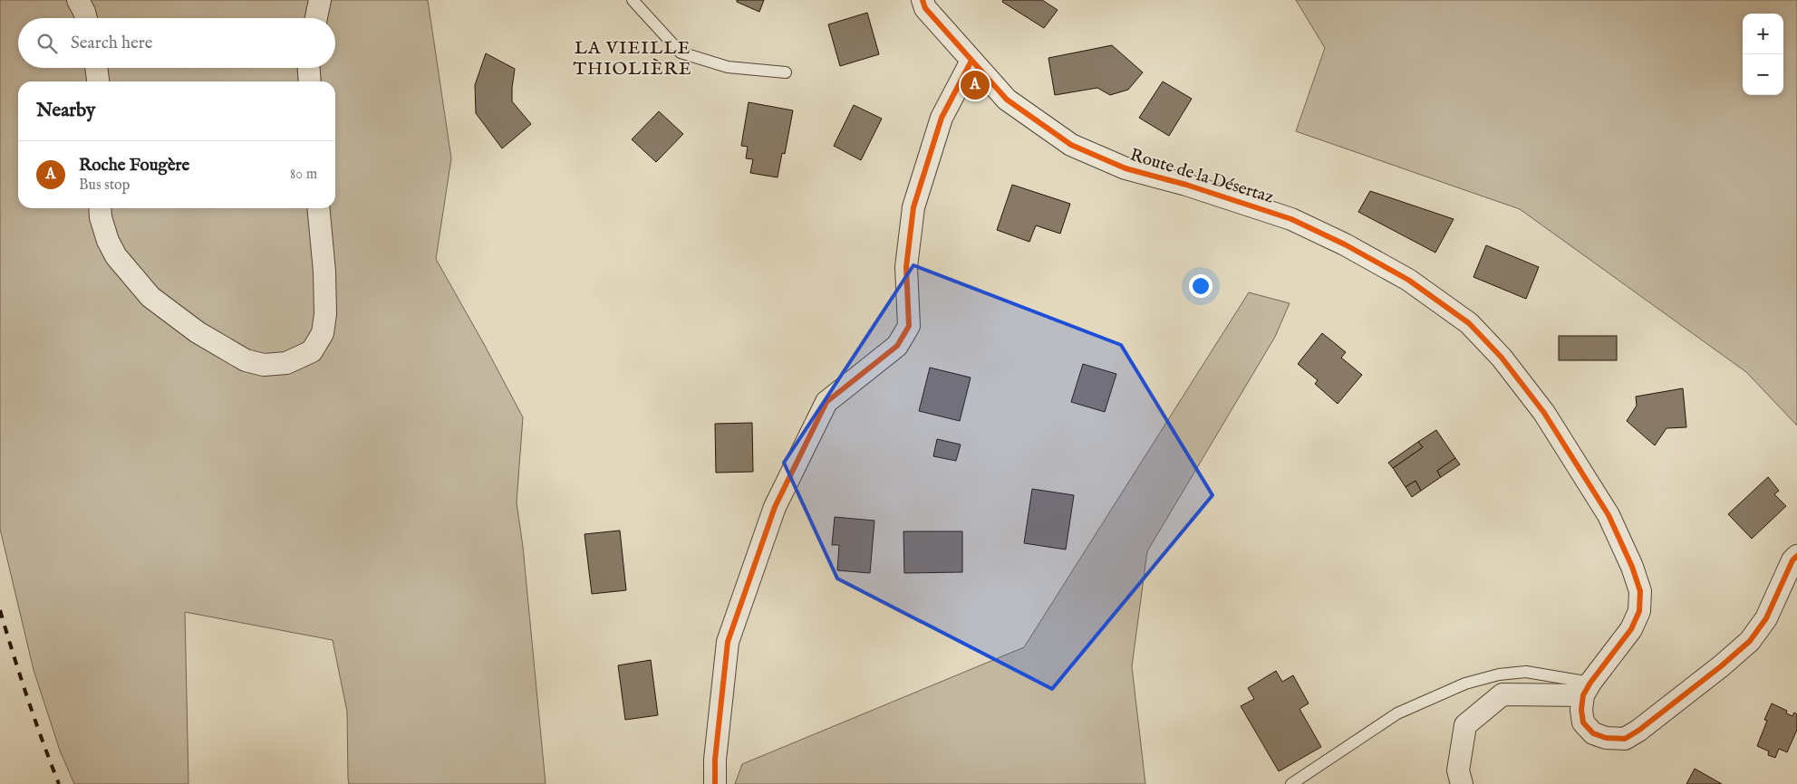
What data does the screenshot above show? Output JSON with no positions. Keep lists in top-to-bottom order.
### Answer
{
  "streets": {
    "street": ["Route de la Désertaz"]
  },
  "districts": ["LA VIEILLE THIOLIÈRE"],
  "page": {
    "map_buttons": ["+", "−"],
    "search": "Search here",
    "pins": "A",
    "heading": "Nearby",
    "list": [
      {
        "mark": "A",
        "name": "Roche Fougère",
        "note": "Bus stop",
        "value": "80 m"
      }
    ]
  }
}
